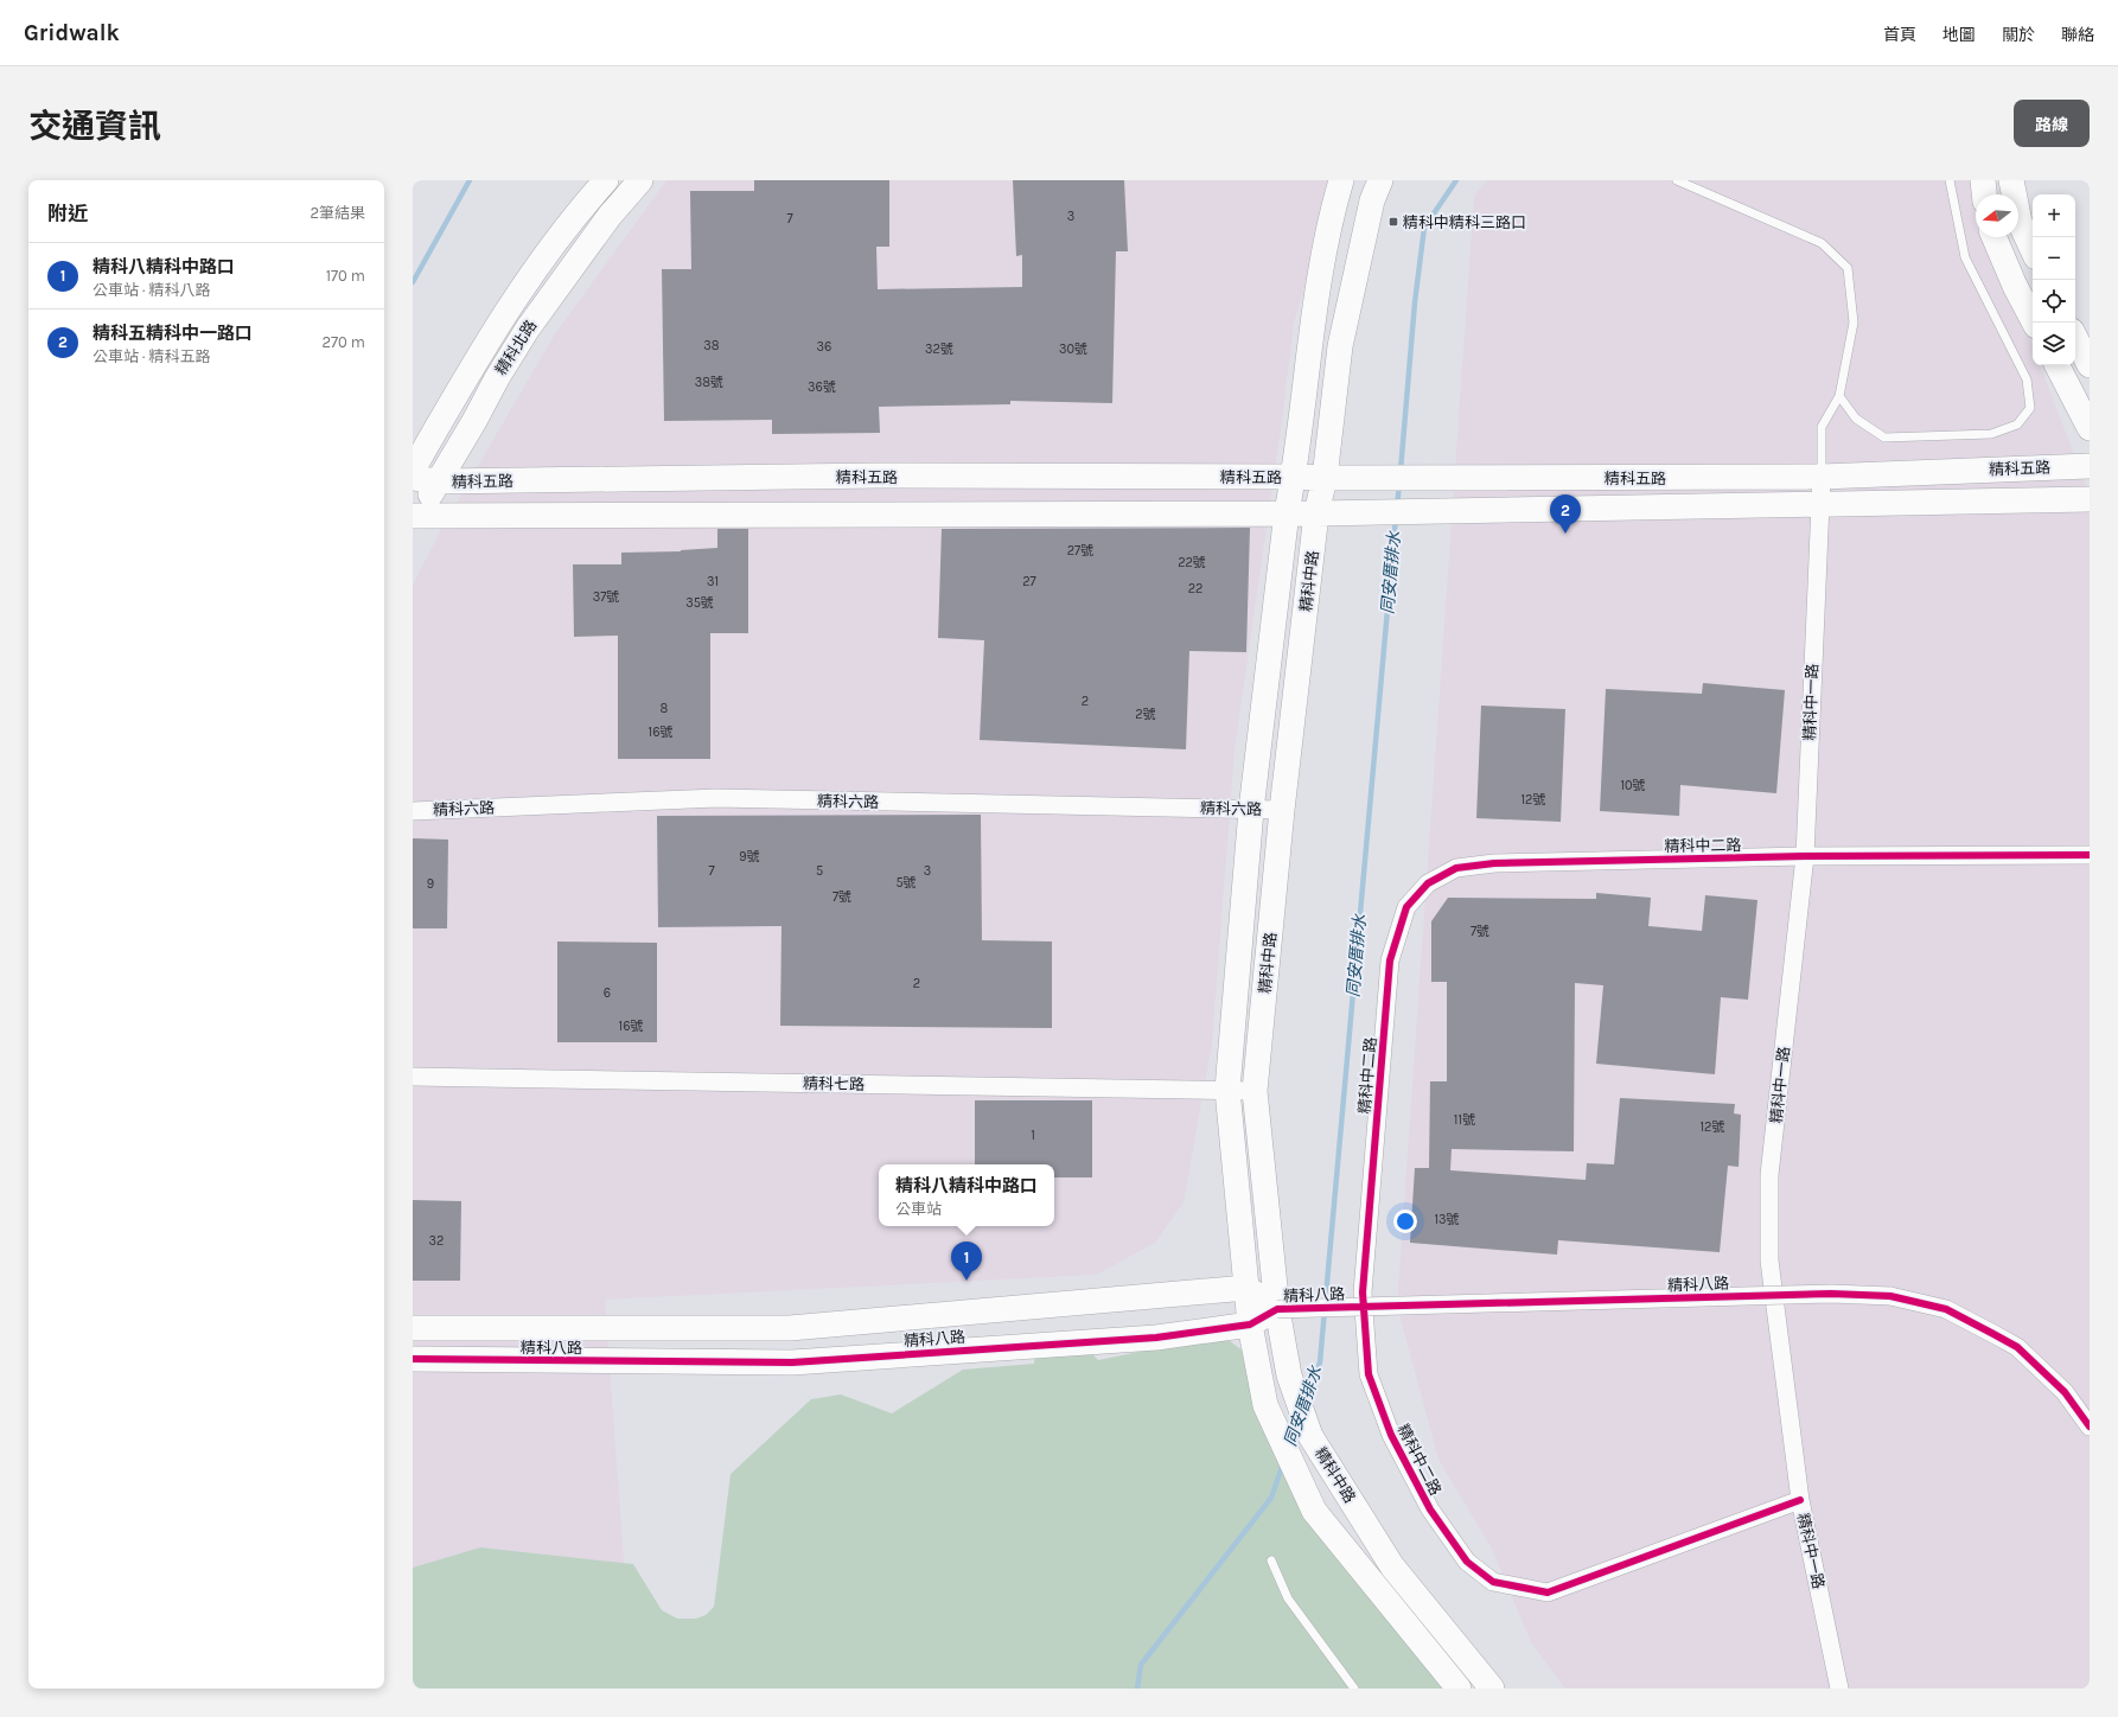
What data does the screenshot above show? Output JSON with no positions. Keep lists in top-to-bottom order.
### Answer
{
  "streets": {
    "street": [
      "精科北路",
      "精科五路",
      "精科中路",
      "精科中一路",
      "精科六路",
      "精科中二路",
      "精科七路",
      "精科八路"
    ]
  },
  "crossings": [
    ["精科北路", "精科五路"],
    ["精科五路", "精科中路"],
    ["精科五路", "精科中一路"],
    ["精科中路", "精科六路"],
    ["精科中路", "精科七路"],
    ["精科中路", "精科八路"],
    ["精科中一路", "精科中二路"]
  ],
  "water": ["同安厝排水"],
  "places": {
    "transit": ["精科中精科三路口"]
  },
  "house_numbers": [
    "3",
    "7",
    "38",
    "36",
    "32號",
    "30號",
    "38號",
    "36號",
    "27號",
    "22號",
    "31",
    "27",
    "22",
    "37號",
    "35號",
    "2",
    "8",
    "2號",
    "16號",
    "10號",
    "12號",
    "9號",
    "7",
    "5",
    "3",
    "5號",
    "9",
    "7號",
    "7號",
    "2",
    "6",
    "16號",
    "11號",
    "12號",
    "1",
    "13號",
    "32"
  ],
  "north": "left",
  "page": {
    "header": "Gridwalk",
    "nav": [
      "首頁",
      "地圖",
      "關於",
      "聯絡"
    ],
    "title": "交通資訊",
    "buttons": "路線",
    "heading": ["附近", "2筆結果"],
    "map_buttons": ["+", "−"],
    "list": [
      {
        "mark": "1",
        "name": "精科八精科中路口",
        "note": "公車站 · 精科八路",
        "value": "170 m"
      },
      {
        "mark": "2",
        "name": "精科五精科中一路口",
        "note": "公車站 · 精科五路",
        "value": "270 m"
      }
    ],
    "pins": ["2", "1"],
    "popup": ["精科八精科中路口", "公車站"]
  }
}
